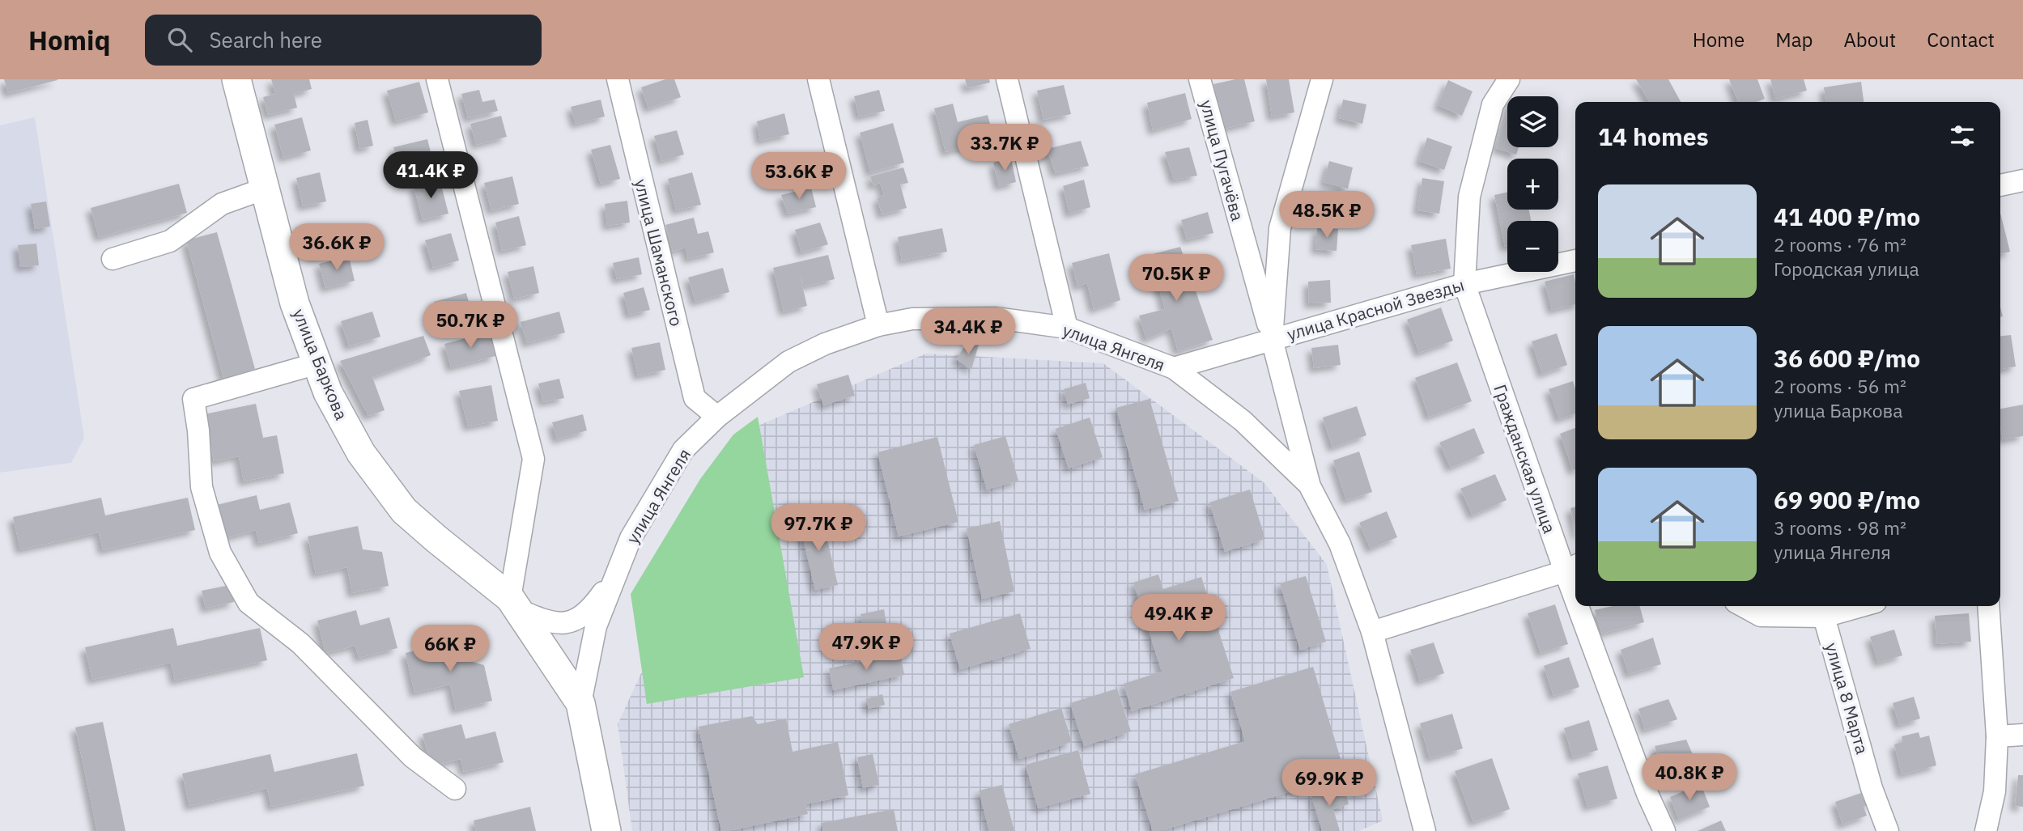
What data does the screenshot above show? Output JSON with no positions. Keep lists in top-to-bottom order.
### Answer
{
  "streets": {
    "main road": ["улица Янгеля", "улица Баркова"],
    "street": [
      "улица Пугачёва",
      "улица Шаманского",
      "улица Красной Звезды",
      "Гражданская улица",
      "улица 8 Марта"
    ]
  },
  "crossings": [
    ["улица Пугачёва", "улица Красной Звезды"],
    ["улица Пугачёва", "улица Янгеля"],
    ["улица Шаманского", "улица Янгеля"],
    ["улица Красной Звезды", "улица Янгеля"],
    ["улица Красной Звезды", "Гражданская улица"],
    ["улица Янгеля", "улица Баркова"]
  ],
  "page": {
    "header": "Homiq",
    "search": "Search here",
    "nav": [
      "Home",
      "Map",
      "About",
      "Contact"
    ],
    "map_buttons": ["+", "−"],
    "heading": "14 homes",
    "price": [
      "33.7K ₽",
      "41.4K ₽",
      "53.6K ₽",
      "48.5K ₽",
      "36.6K ₽",
      "70.5K ₽",
      "50.7K ₽",
      "34.4K ₽",
      "97.7K ₽",
      "49.4K ₽",
      "47.9K ₽",
      "66K ₽",
      "40.8K ₽",
      "69.9K ₽"
    ],
    "list": [
      {
        "name": "41 400 ₽/mo",
        "note": "2 rooms · 76 m² · Городская улица"
      },
      {
        "name": "36 600 ₽/mo",
        "note": "2 rooms · 56 m² · улица Баркова"
      },
      {
        "name": "69 900 ₽/mo",
        "note": "3 rooms · 98 m² · улица Янгеля"
      }
    ]
  }
}
